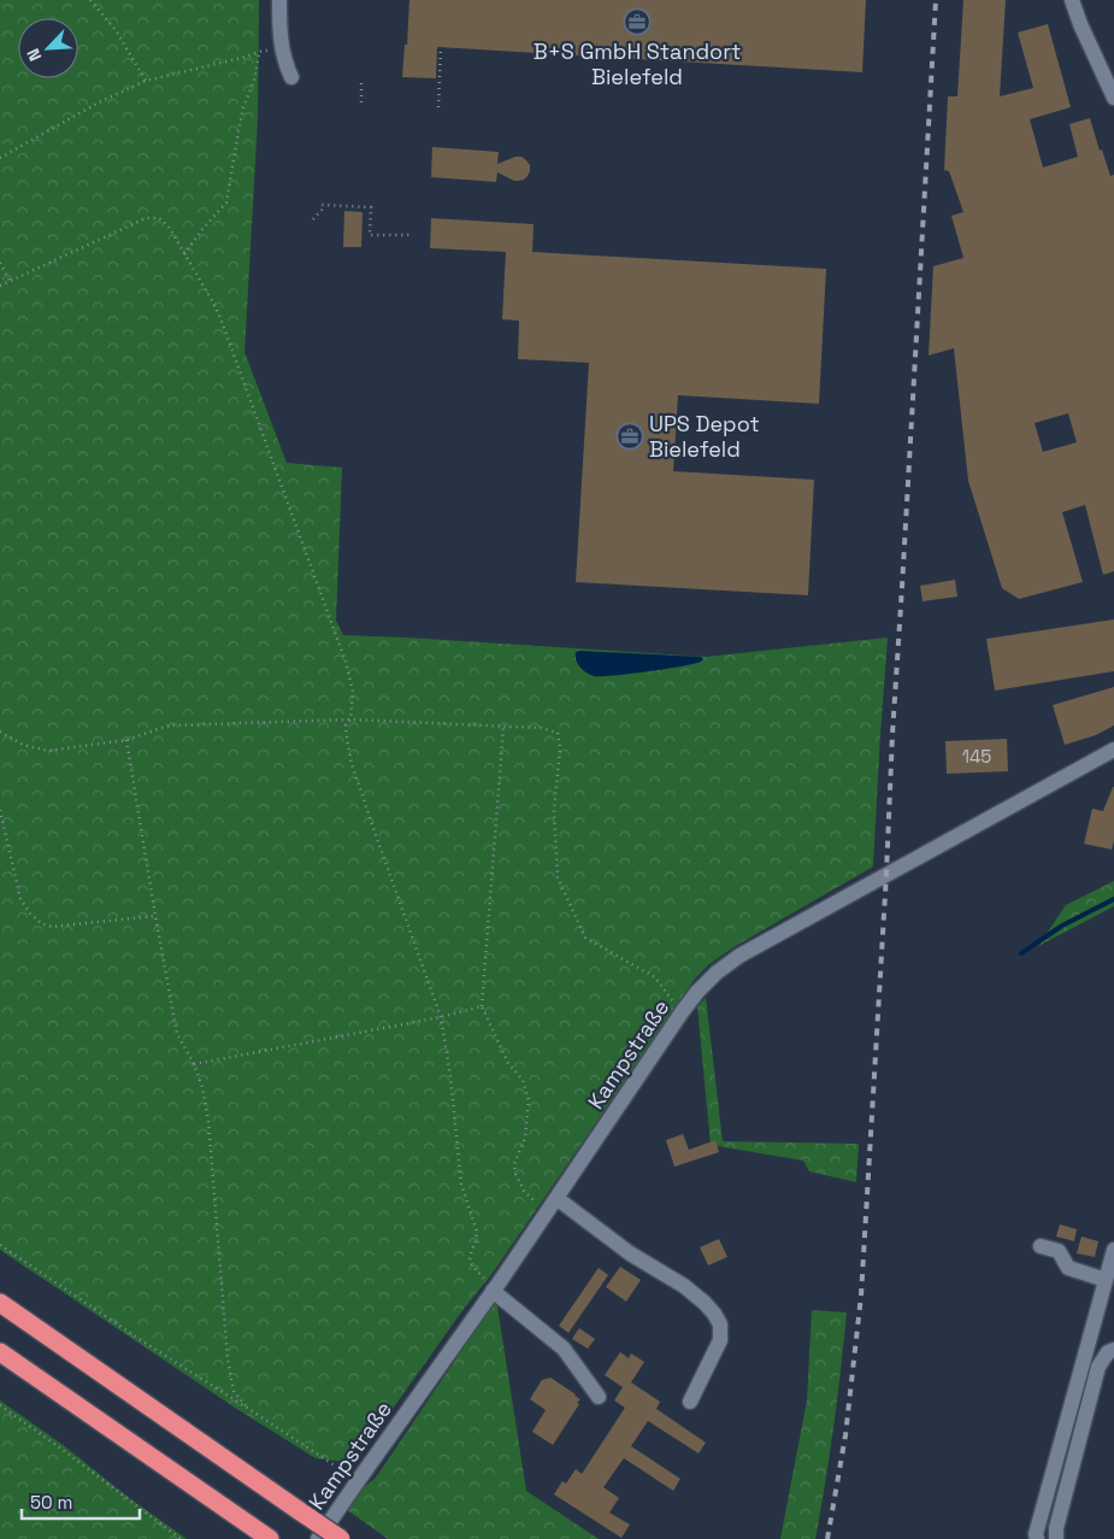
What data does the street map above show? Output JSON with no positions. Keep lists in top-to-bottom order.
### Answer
{
  "streets": {
    "street": ["Kampstraße"]
  },
  "places": {
    "office": ["B+S GmbH Standort Bielefeld", "UPS Depot Bielefeld"]
  },
  "house_numbers": ["145"],
  "scale_bar": "50 m",
  "north": "bottom left"
}
